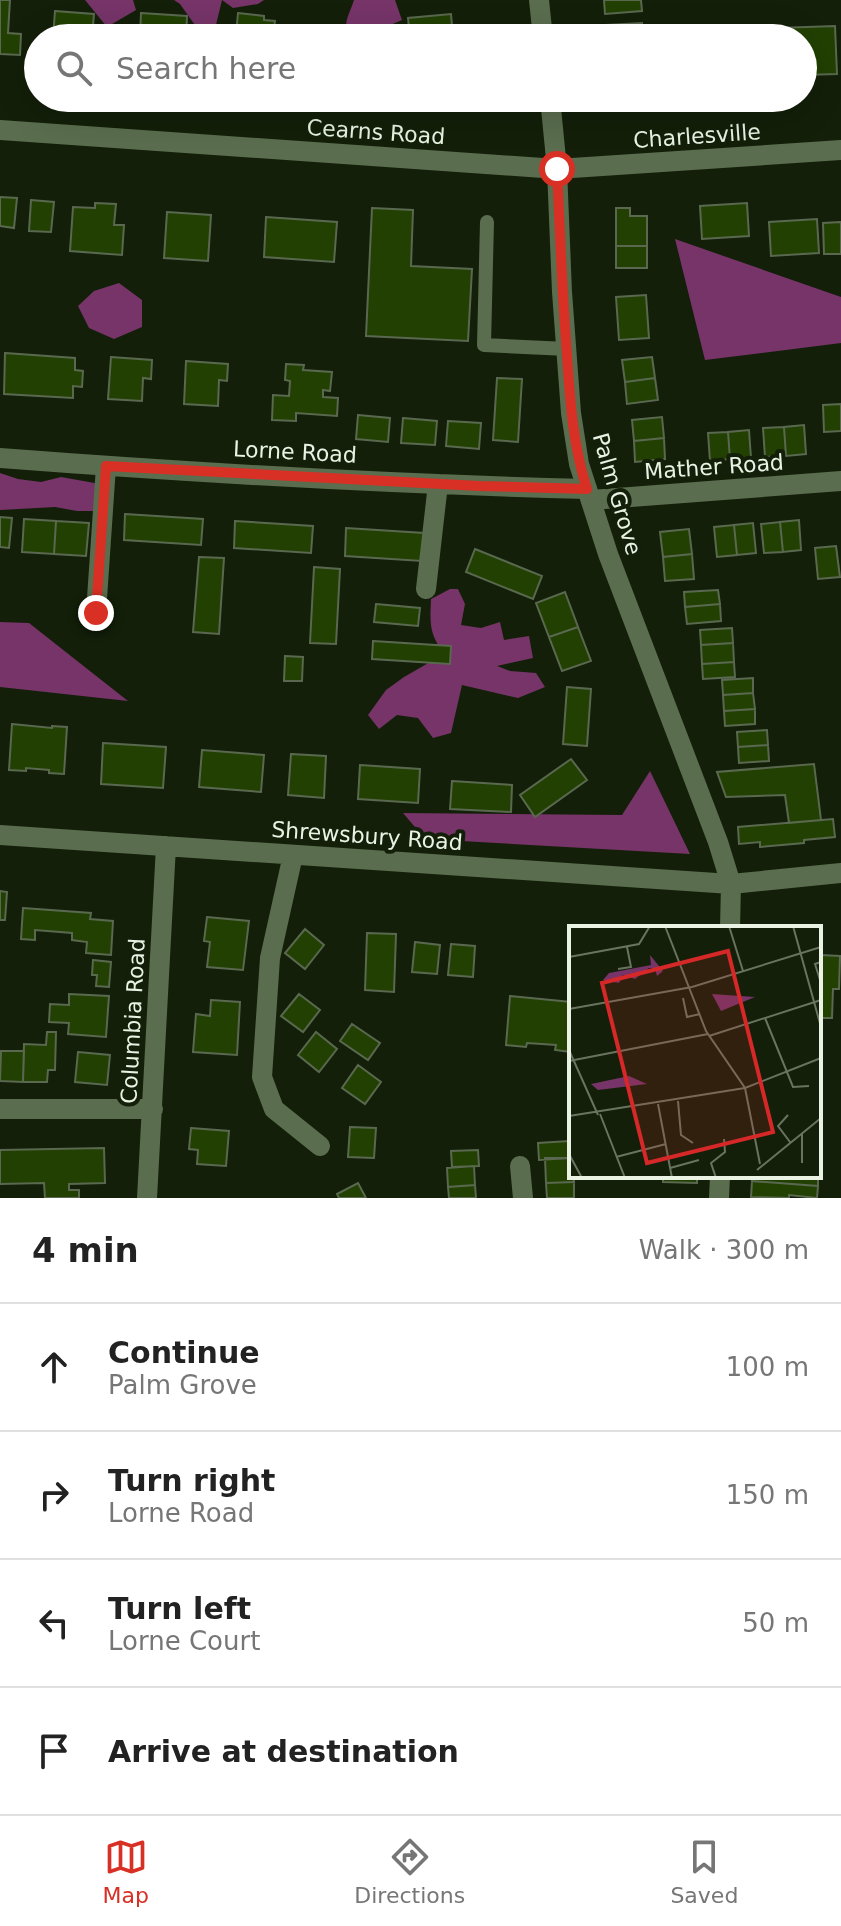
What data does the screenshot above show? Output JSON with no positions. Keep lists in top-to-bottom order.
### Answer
{
  "streets": {
    "street": [
      "Cearns Road",
      "Charlesville",
      "Lorne Road",
      "Mather Road",
      "Palm Grove",
      "Shrewsbury Road",
      "Columbia Road"
    ]
  },
  "crossings": [
    ["Cearns Road", "Charlesville"],
    ["Cearns Road", "Palm Grove"],
    ["Charlesville", "Palm Grove"],
    ["Lorne Road", "Mather Road"],
    ["Lorne Road", "Palm Grove"],
    ["Mather Road", "Palm Grove"],
    ["Palm Grove", "Shrewsbury Road"],
    ["Shrewsbury Road", "Columbia Road"]
  ],
  "page": {
    "search": "Search here",
    "heading": ["4 min", "Walk · 300 m"],
    "list": [
      ["Continue", "Palm Grove", "100 m"],
      ["Turn right", "Lorne Road", "150 m"],
      ["Turn left", "Lorne Court", "50 m"],
      "Arrive at destination"
    ],
    "nav": ["Map", "Directions", "Saved"]
  }
}
